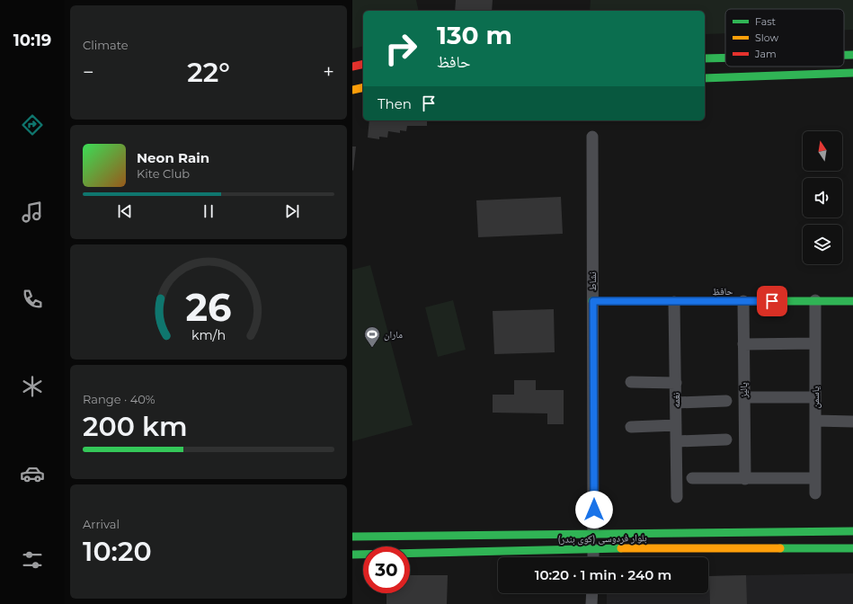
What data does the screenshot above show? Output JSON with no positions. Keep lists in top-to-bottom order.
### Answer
{
  "streets": {
    "street": [
      "نشاط",
      "حافظ",
      "پالیز",
      "یاسمن",
      "نغمه",
      "بلوار فردوسی (کوی بندر)"
    ]
  },
  "crossings": [
    ["نشاط", "حافظ"],
    ["نشاط", "بلوار فردوسی (کوی بندر)"],
    ["حافظ", "پالیز"],
    ["حافظ", "یاسمن"],
    ["حافظ", "نغمه"]
  ],
  "places": {
    "sports": ["ماران"]
  },
  "legend": ["Fast", "Slow", "Jam"],
  "north": "top",
  "page": {
    "tabs": "10:19",
    "tile": [
      "Climate",
      ["Range · 40%", "200 km"],
      ["Arrival", "10:20"]
    ],
    "turn": ["130 m", "حافظ"],
    "heat": ["−", "22°", "+"],
    "then": "Then",
    "song": ["Neon Rain", "Kite Club"],
    "limit": "30",
    "trip": "10:20 · 1 min · 240 m",
    "gauge": ["26", "km/h"]
  }
}
